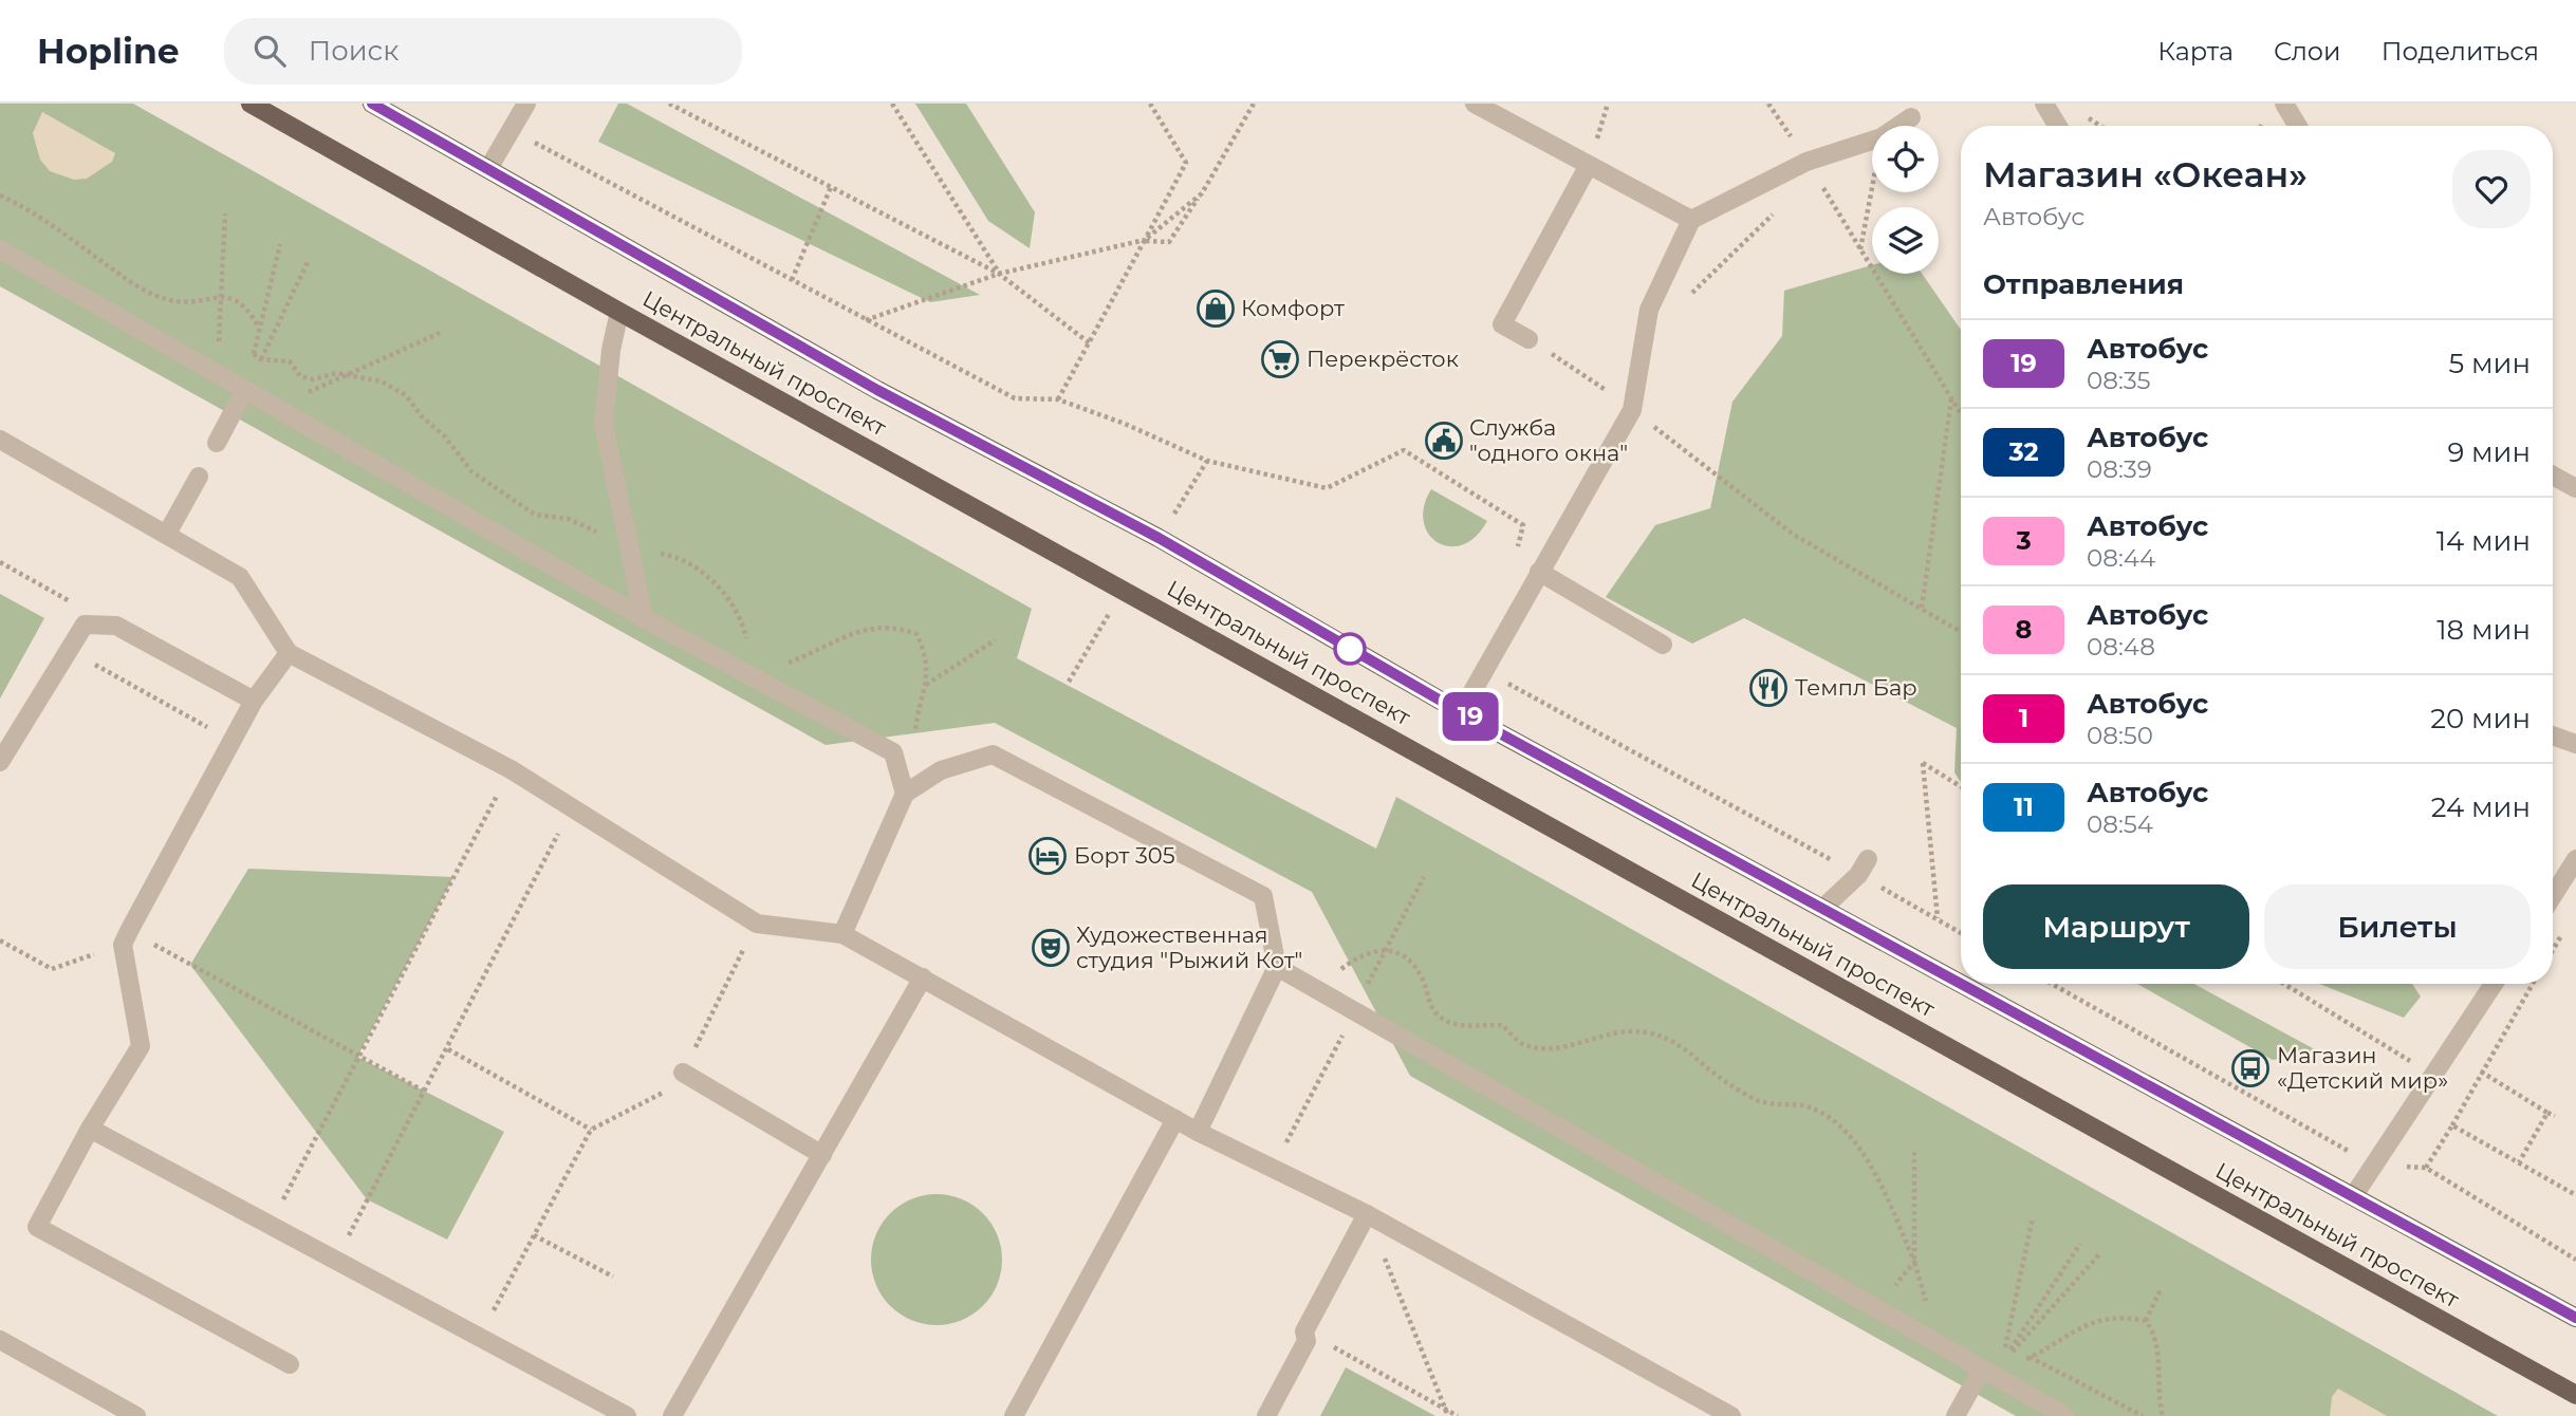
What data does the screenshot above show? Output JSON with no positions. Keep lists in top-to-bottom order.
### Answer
{
  "streets": {
    "main road": ["Центральный проспект"]
  },
  "places": {
    "shop": ["Комфорт"],
    "supermarket": ["Перекрёсток"],
    "public building": ["Служба \"одного окна\""],
    "restaurant": ["Темпл Бар"],
    "hotel": ["Борт 305"],
    "theatre": ["Художественная студия \"Рыжий Кот\""],
    "bus stop": ["Магазин «Детский мир»"]
  },
  "lines": ["bus line 19"],
  "page": {
    "header": "Hopline",
    "search": "Поиск",
    "nav": ["Карта", "Слои", "Поделиться"],
    "on_map": "19",
    "heading": [
      ["Магазин «Океан»", "Автобус"],
      "Отправления"
    ],
    "list": [
      {
        "mark": "19",
        "name": "Автобус",
        "note": "08:35",
        "value": "5 мин"
      },
      {
        "mark": "32",
        "name": "Автобус",
        "note": "08:39",
        "value": "9 мин"
      },
      {
        "mark": "3",
        "name": "Автобус",
        "note": "08:44",
        "value": "14 мин"
      },
      {
        "mark": "8",
        "name": "Автобус",
        "note": "08:48",
        "value": "18 мин"
      },
      {
        "mark": "1",
        "name": "Автобус",
        "note": "08:50",
        "value": "20 мин"
      },
      {
        "mark": "11",
        "name": "Автобус",
        "note": "08:54",
        "value": "24 мин"
      }
    ],
    "buttons": ["Маршрут", "Билеты"]
  }
}
